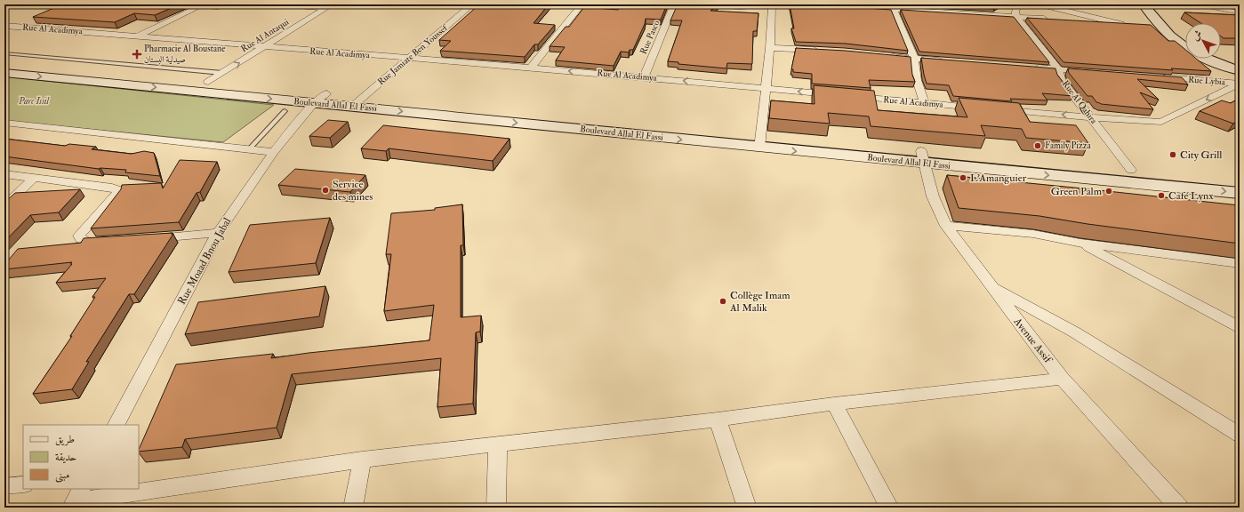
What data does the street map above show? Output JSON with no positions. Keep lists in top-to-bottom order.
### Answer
{
  "streets": {
    "main road": ["Boulevard Allal El Fassi"],
    "street": [
      "Rue Al Acadimya",
      "Rue Al Antaqui",
      "Rue Pasco",
      "Rue Jamiate Ben Youssef",
      "Rue Lybia",
      "Rue Al Qahira",
      "Rue Moaad Bnou Jabal",
      "Avenue Assif"
    ]
  },
  "crossings": [
    ["Rue Al Acadimya", "Rue Al Antaqui"],
    ["Rue Al Acadimya", "Rue Pasco"],
    ["Rue Al Acadimya", "Rue Jamiate Ben Youssef"],
    ["Rue Al Antaqui", "Boulevard Allal El Fassi"],
    ["Rue Jamiate Ben Youssef", "Boulevard Allal El Fassi"],
    ["Rue Al Qahira", "Boulevard Allal El Fassi"],
    ["Boulevard Allal El Fassi", "Rue Moaad Bnou Jabal"],
    ["Boulevard Allal El Fassi", "Avenue Assif"]
  ],
  "parks": ["Parc Issil"],
  "places": {
    "health": ["Pharmacie Al Boustane صيدلية البستان"],
    "other": [
      "Family Pizza",
      "City Grill",
      "L'Amanguier",
      "Service des mines",
      "Green Palm",
      "Café Lynx",
      "Collège Imam Al Malik"
    ]
  },
  "legend": ["طريق", "حديقة", "مبنى"],
  "north": "top left"
}
